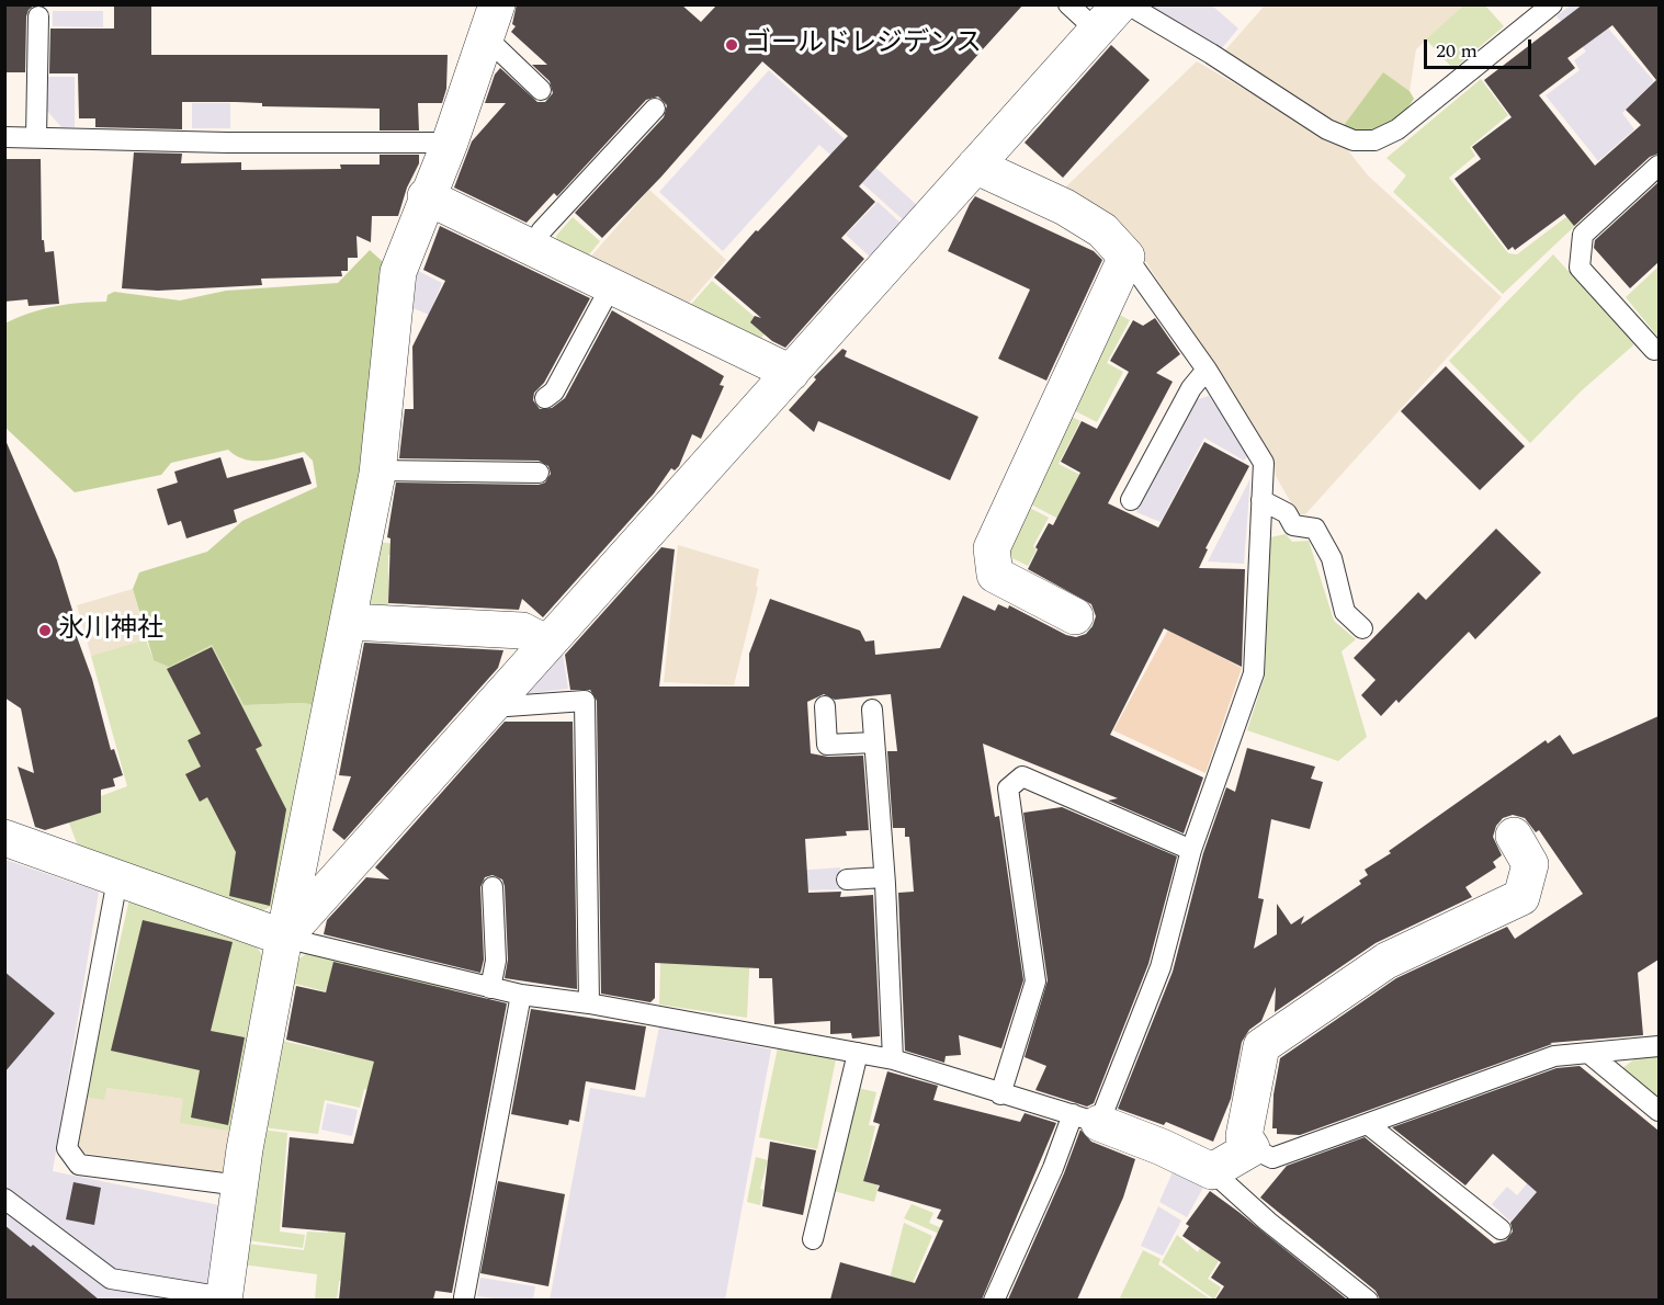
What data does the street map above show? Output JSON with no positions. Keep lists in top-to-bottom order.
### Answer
{
  "places": ["ゴールドレジデンス", "氷川神社"],
  "scale_bar": "20 m"
}
